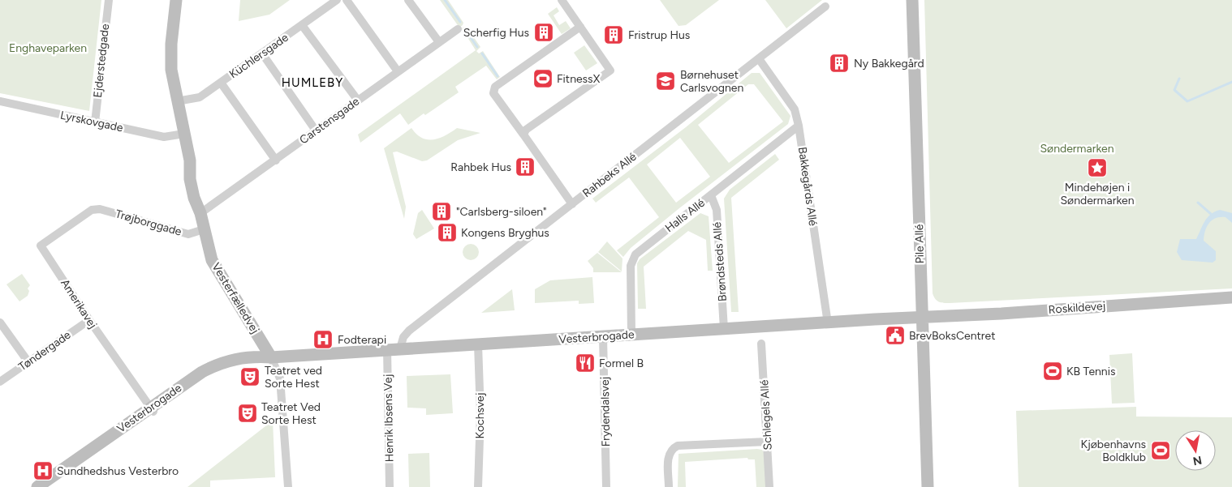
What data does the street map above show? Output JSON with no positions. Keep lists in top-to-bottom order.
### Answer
{
  "streets": {
    "street": [
      "Küchlersgade",
      "Ejderstedgade",
      "Carstensgade",
      "Lyrskovgade",
      "Rahbeks Allé",
      "Bakkegårds Allé",
      "Halls Allé",
      "Trøjborggade",
      "Pile Allé",
      "Brøndsteds Allé",
      "Vesterfælledvej",
      "Amerikavej",
      "Roskildevej",
      "Vesterbrogade",
      "Tøndergade",
      "Frydendalsvej",
      "Schlegels Allé",
      "Kochsvej",
      "Henrik Ibsens Vej"
    ]
  },
  "crossings": [
    ["Küchlersgade", "Vesterfælledvej"],
    ["Ejderstedgade", "Lyrskovgade"],
    ["Carstensgade", "Vesterfælledvej"],
    ["Lyrskovgade", "Vesterfælledvej"],
    ["Rahbeks Allé", "Bakkegårds Allé"],
    ["Rahbeks Allé", "Vesterbrogade"],
    ["Bakkegårds Allé", "Halls Allé"],
    ["Bakkegårds Allé", "Vesterbrogade"],
    ["Halls Allé", "Brøndsteds Allé"],
    ["Halls Allé", "Vesterbrogade"],
    ["Trøjborggade", "Vesterfælledvej"],
    ["Trøjborggade", "Amerikavej"],
    ["Pile Allé", "Roskildevej"],
    ["Pile Allé", "Vesterbrogade"],
    ["Brøndsteds Allé", "Vesterbrogade"],
    ["Vesterfælledvej", "Vesterbrogade"],
    ["Amerikavej", "Vesterbrogade"],
    ["Amerikavej", "Tøndergade"],
    ["Roskildevej", "Vesterbrogade"],
    ["Vesterbrogade", "Frydendalsvej"],
    ["Vesterbrogade", "Kochsvej"],
    ["Vesterbrogade", "Henrik Ibsens Vej"]
  ],
  "districts": ["HUMLEBY"],
  "parks": ["Enghaveparken", "Søndermarken"],
  "places": {
    "building": [
      "Scherfig Hus",
      "Fristrup Hus",
      "Ny Bakkegård",
      "Rahbek Hus",
      "\"Carlsberg-siloen\"",
      "Kongens Bryghus"
    ],
    "sports": ["FitnessX", "KB Tennis", "Kjøbenhavns Boldklub"],
    "school or university": ["Børnehuset Carlsvognen"],
    "place": ["Mindehøjen i Søndermarken"],
    "public building": ["BrevBoksCentret"],
    "hospital": ["Fodterapi", "Sundhedshus Vesterbro"],
    "restaurant": ["Formel B"],
    "theatre": ["Teatret ved Sorte Hest", "Teatret Ved Sorte Hest"]
  },
  "north": "bottom"
}
